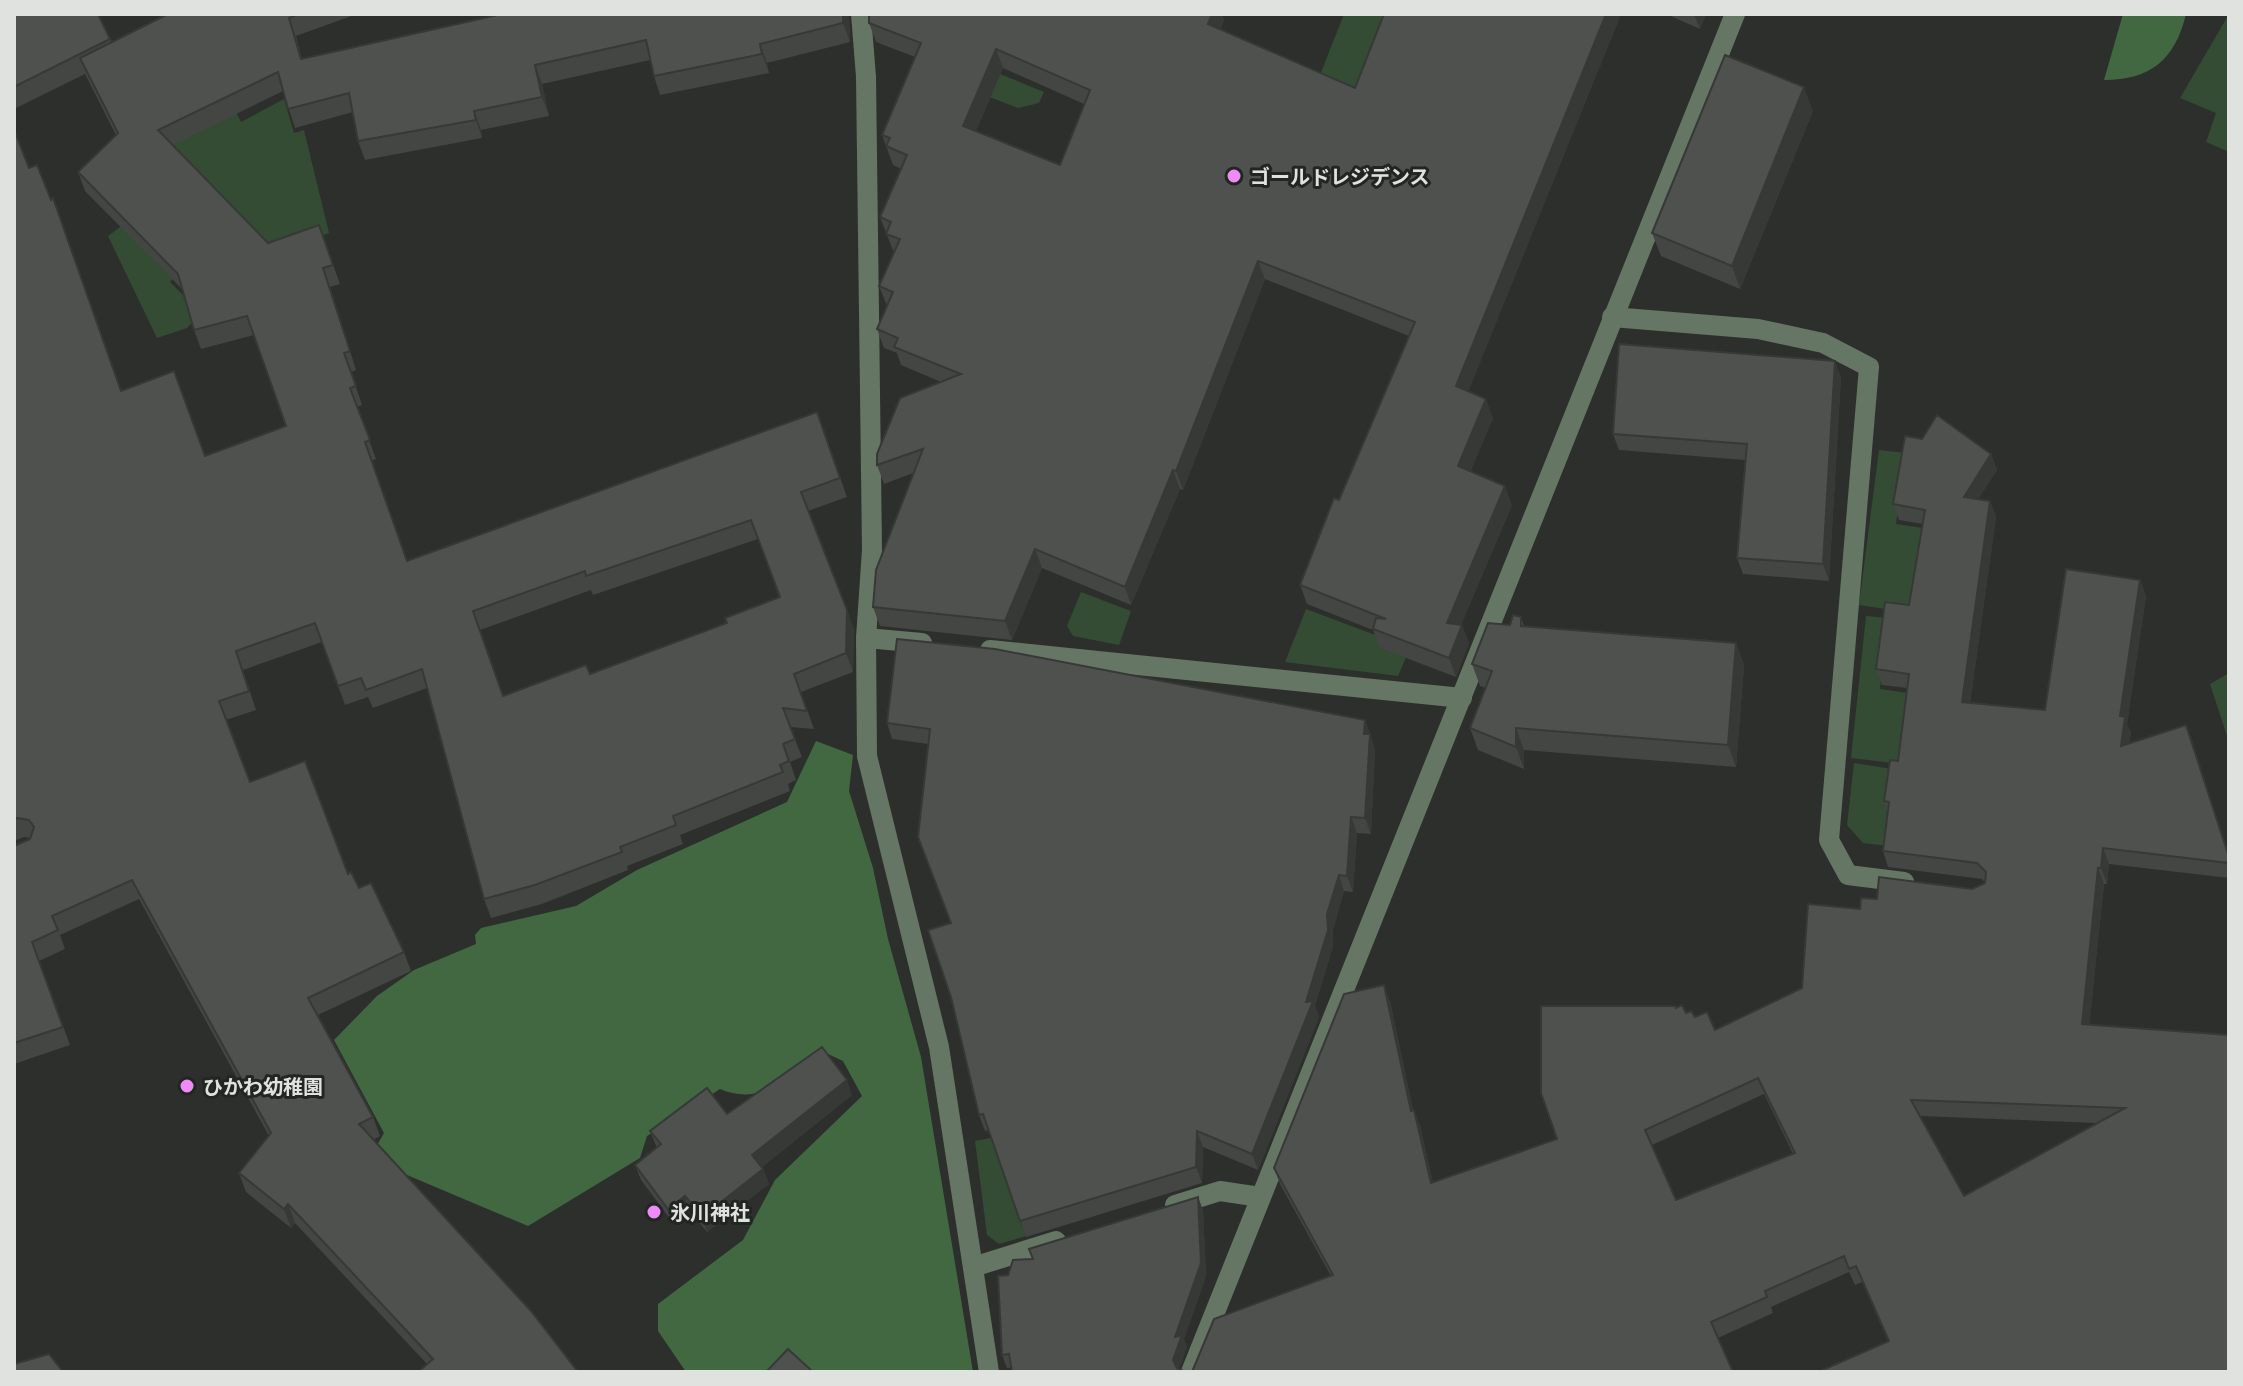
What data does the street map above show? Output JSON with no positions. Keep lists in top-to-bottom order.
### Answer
{
  "places": ["ゴールドレジデンス", "ひかわ幼稚園", "氷川神社"]
}
